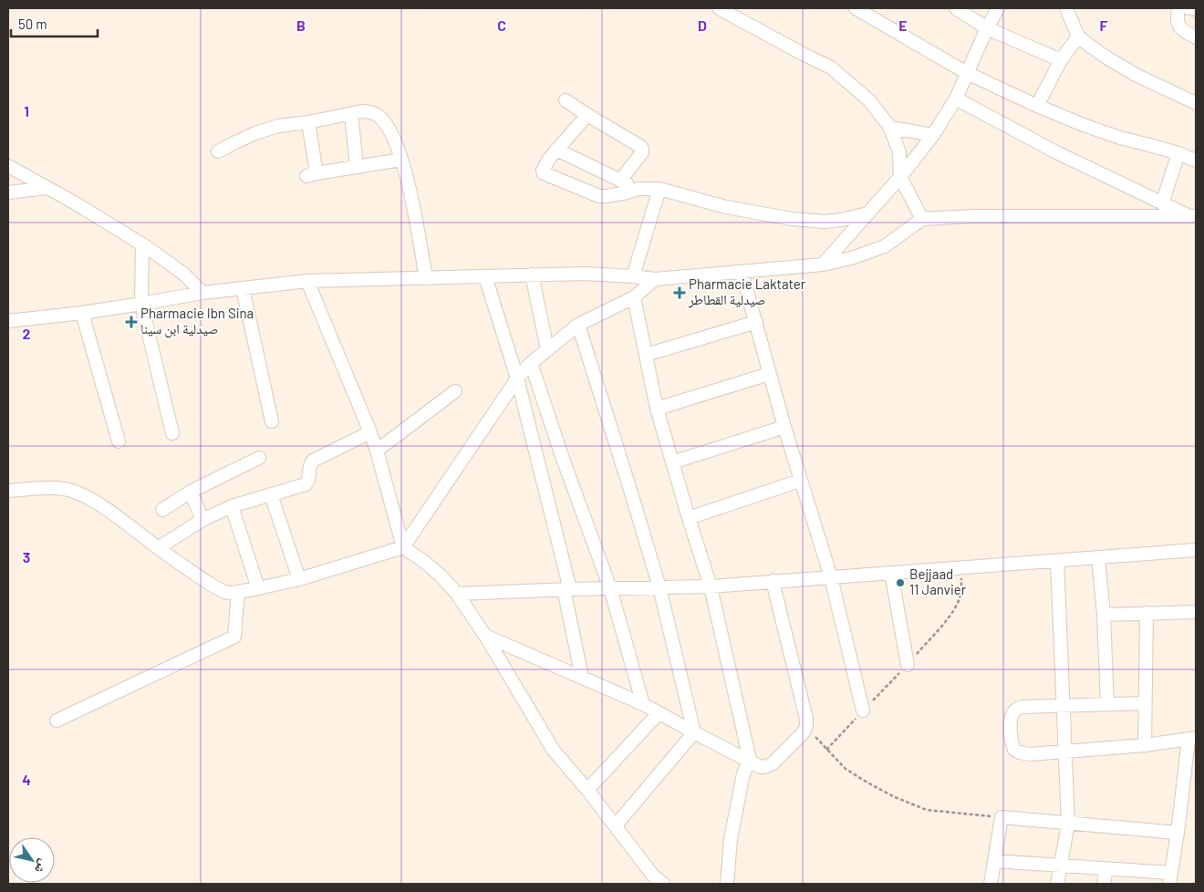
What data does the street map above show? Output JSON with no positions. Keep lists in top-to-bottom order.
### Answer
{
  "places": {
    "health": ["Pharmacie Laktater صيدلية القطاطر", "Pharmacie Ibn Sina صيدلية ابن سينا"],
    "other": ["Bejjaad 11 Janvier"]
  },
  "scale_bar": "50 m",
  "north": "bottom right",
  "grid": {
    "columns": [
      "B",
      "C",
      "D",
      "E",
      "F"
    ],
    "rows": [
      "1",
      "2",
      "3",
      "4"
    ]
  }
}
